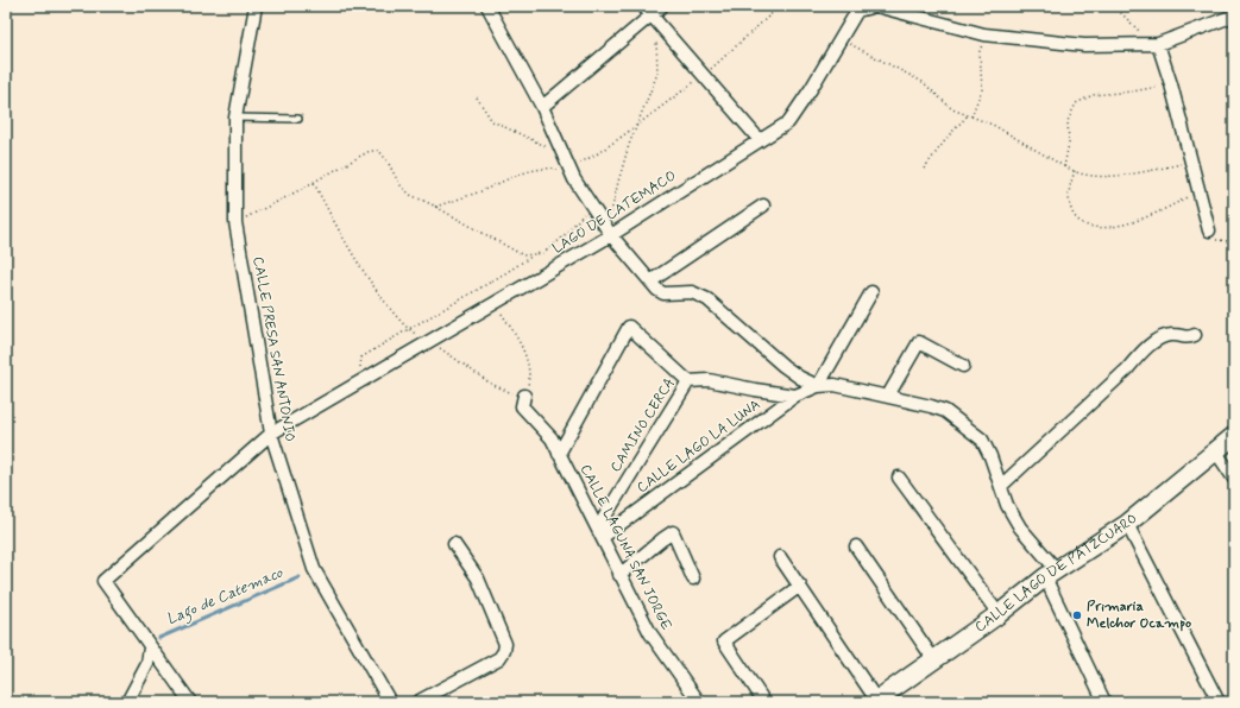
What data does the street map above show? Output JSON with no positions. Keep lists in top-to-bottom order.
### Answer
{
  "streets": {
    "street": [
      "LAGO DE CATEMACO",
      "CALLE PRESA SAN ANTONIO",
      "CAMINO CERCA",
      "CALLE LAGO LA LUNA",
      "CALLE LAGUNA SAN JORGE",
      "CALLE LAGO DE PÁTZCUARO"
    ]
  },
  "crossings": [
    ["LAGO DE CATEMACO", "CALLE PRESA SAN ANTONIO"],
    ["CAMINO CERCA", "CALLE LAGO LA LUNA"],
    ["CAMINO CERCA", "CALLE LAGUNA SAN JORGE"],
    ["CALLE LAGO LA LUNA", "CALLE LAGUNA SAN JORGE"]
  ],
  "water": ["Lago de Catemaco"],
  "places": ["Primaria Melchor Ocampo"]
}
